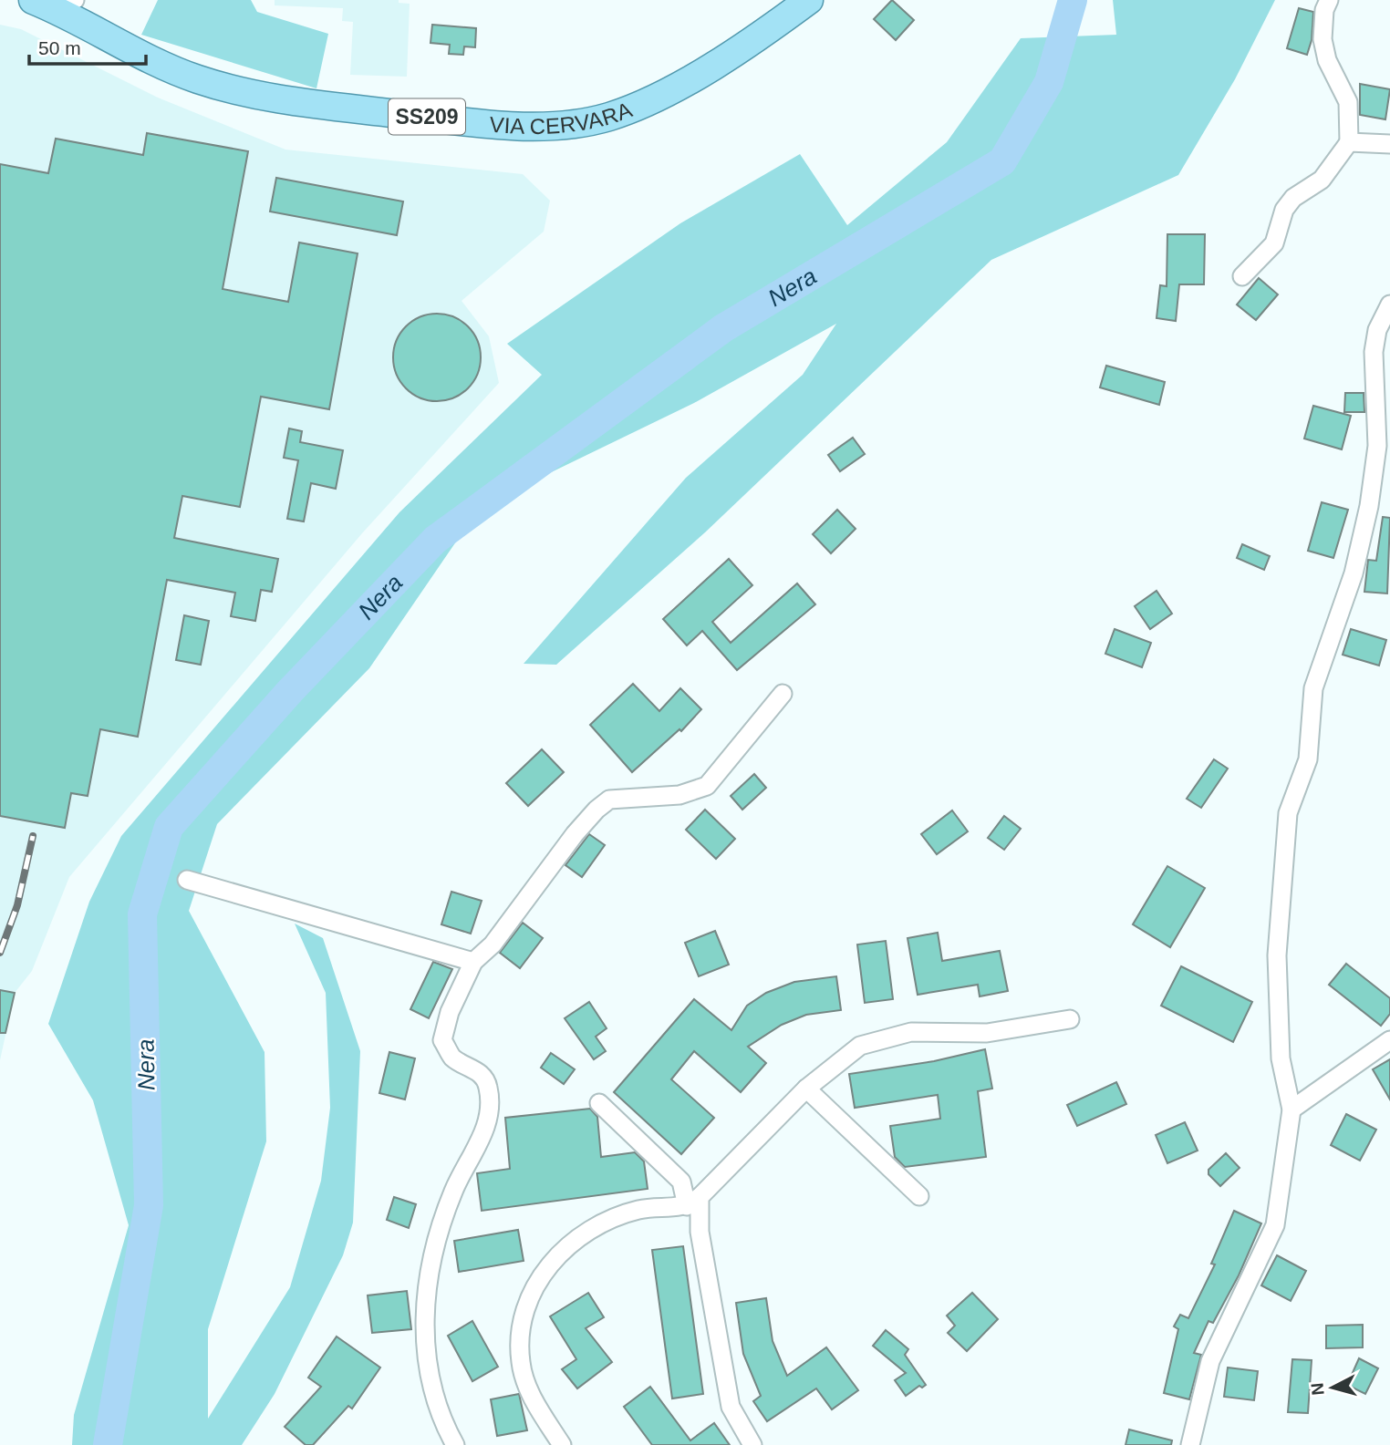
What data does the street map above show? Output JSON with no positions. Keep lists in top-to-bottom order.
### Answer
{
  "streets": {
    "main road": ["VIA CERVARA", "SS209"]
  },
  "water": ["Nera"],
  "scale_bar": "50 m",
  "north": "left"
}
